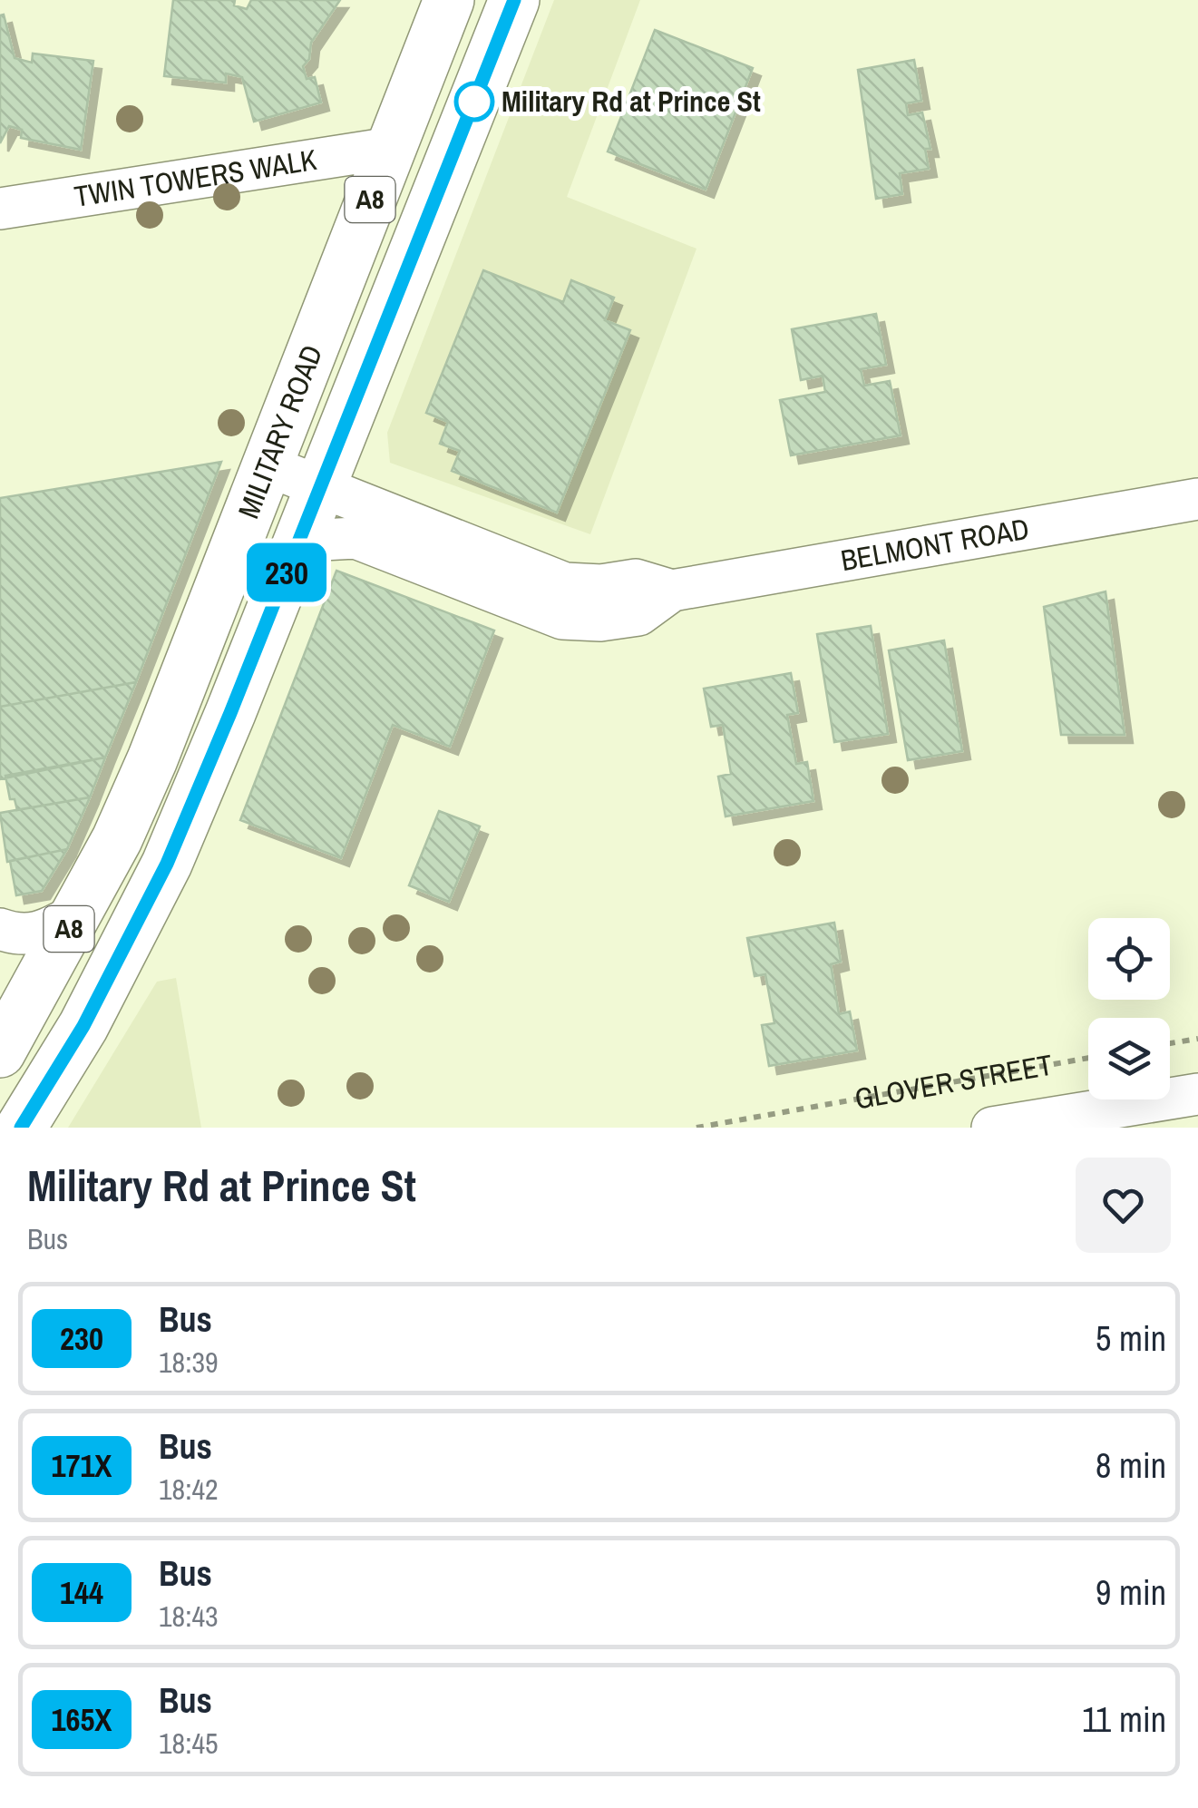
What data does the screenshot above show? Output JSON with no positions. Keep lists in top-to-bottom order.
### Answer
{
  "streets": {
    "highway": ["A8", "MILITARY ROAD"],
    "street": ["TWIN TOWERS WALK", "BELMONT ROAD", "GLOVER STREET"]
  },
  "crossings": [
    ["TWIN TOWERS WALK", "MILITARY ROAD"],
    ["MILITARY ROAD", "BELMONT ROAD"]
  ],
  "places": ["Military Rd at Prince St"],
  "lines": ["bus line 230"],
  "page": {
    "on_map": "230",
    "heading": ["Military Rd at Prince St", "Bus"],
    "list": [
      {
        "mark": "230",
        "name": "Bus",
        "note": "18:39",
        "value": "5 min"
      },
      {
        "mark": "171X",
        "name": "Bus",
        "note": "18:42",
        "value": "8 min"
      },
      {
        "mark": "144",
        "name": "Bus",
        "note": "18:43",
        "value": "9 min"
      },
      {
        "mark": "165X",
        "name": "Bus",
        "note": "18:45",
        "value": "11 min"
      }
    ]
  }
}
